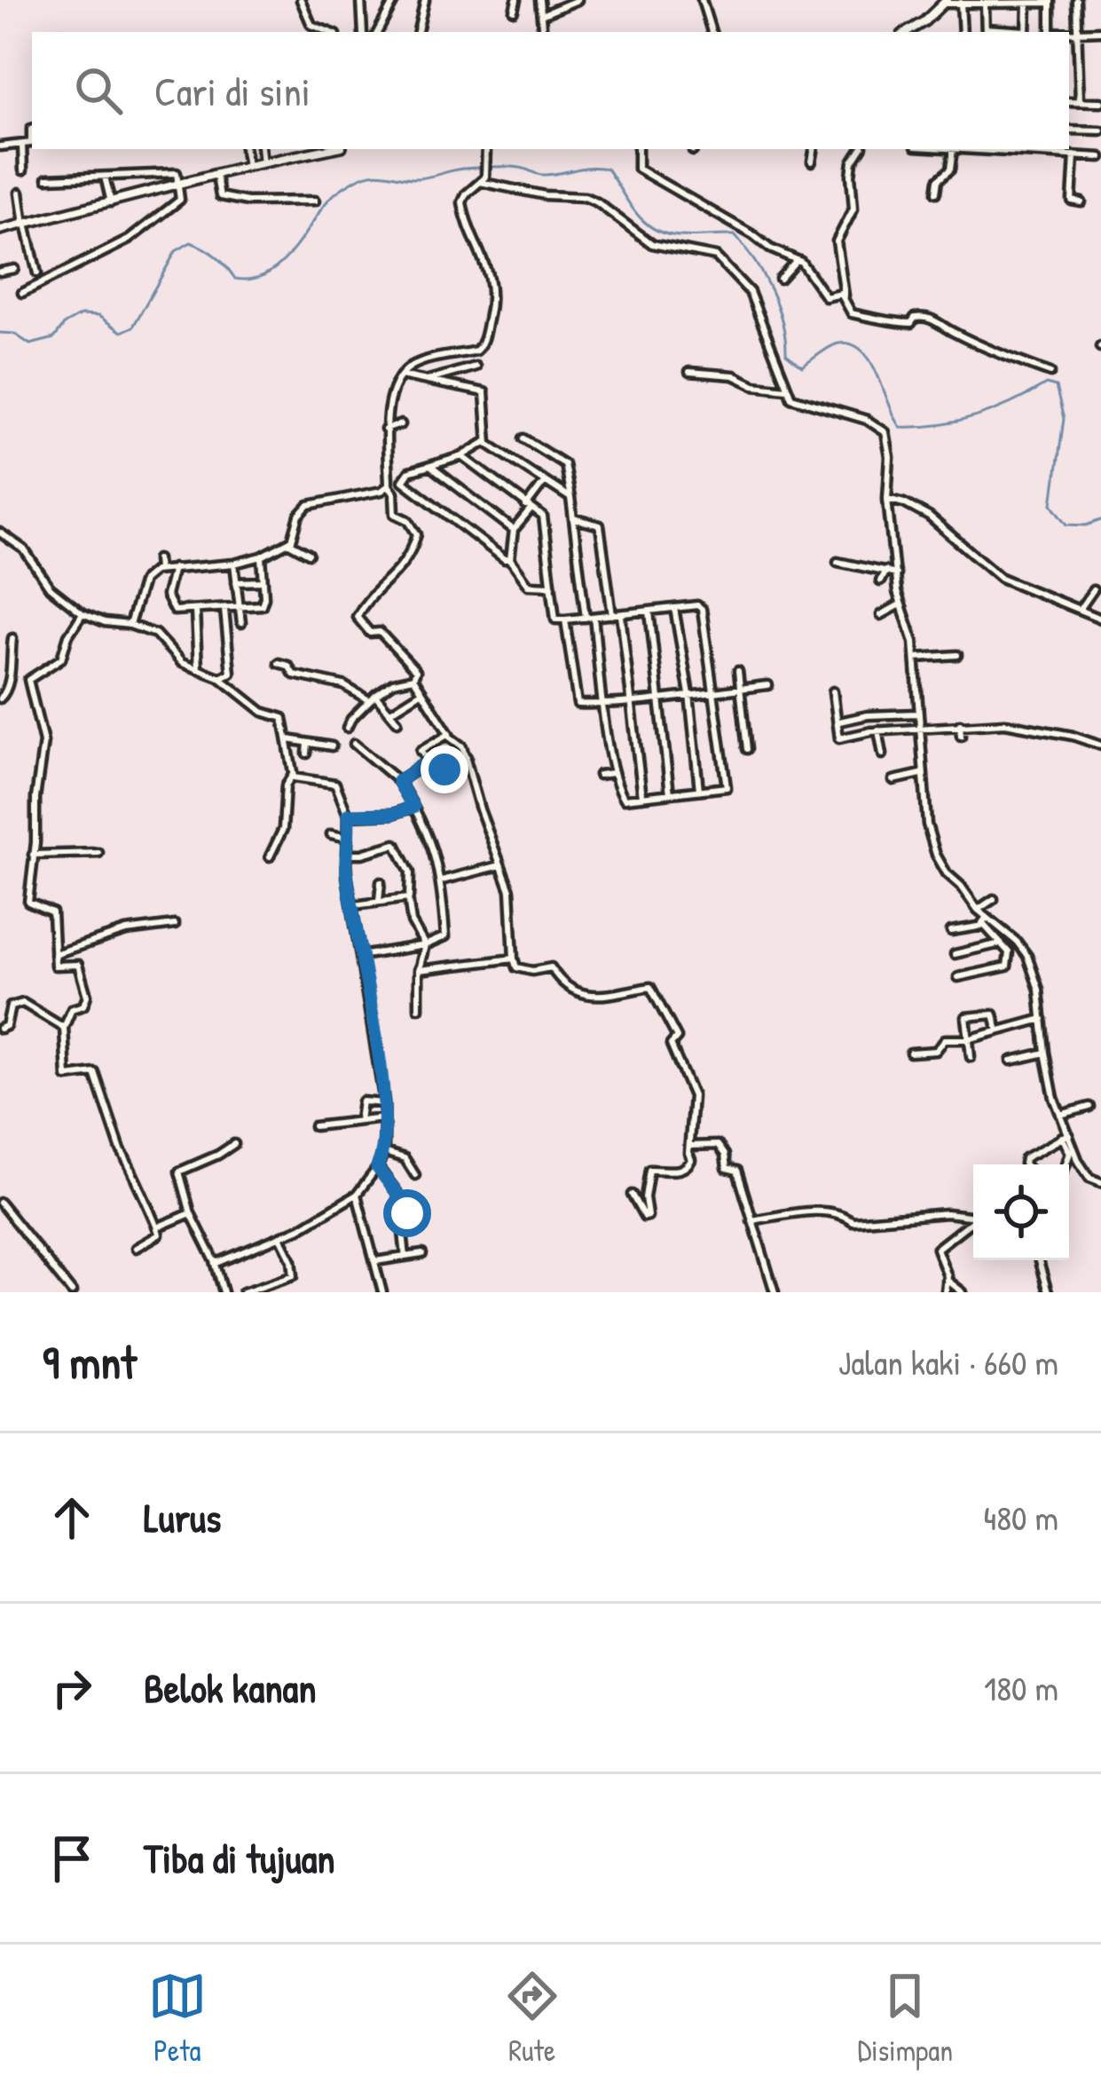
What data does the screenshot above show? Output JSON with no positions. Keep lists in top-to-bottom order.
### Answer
{
  "page": {
    "search": "Cari di sini",
    "heading": ["9 mnt", "Jalan kaki · 660 m"],
    "list": [
      ["Lurus", "480 m"],
      ["Belok kanan", "180 m"],
      "Tiba di tujuan"
    ],
    "nav": ["Peta", "Rute", "Disimpan"]
  }
}
